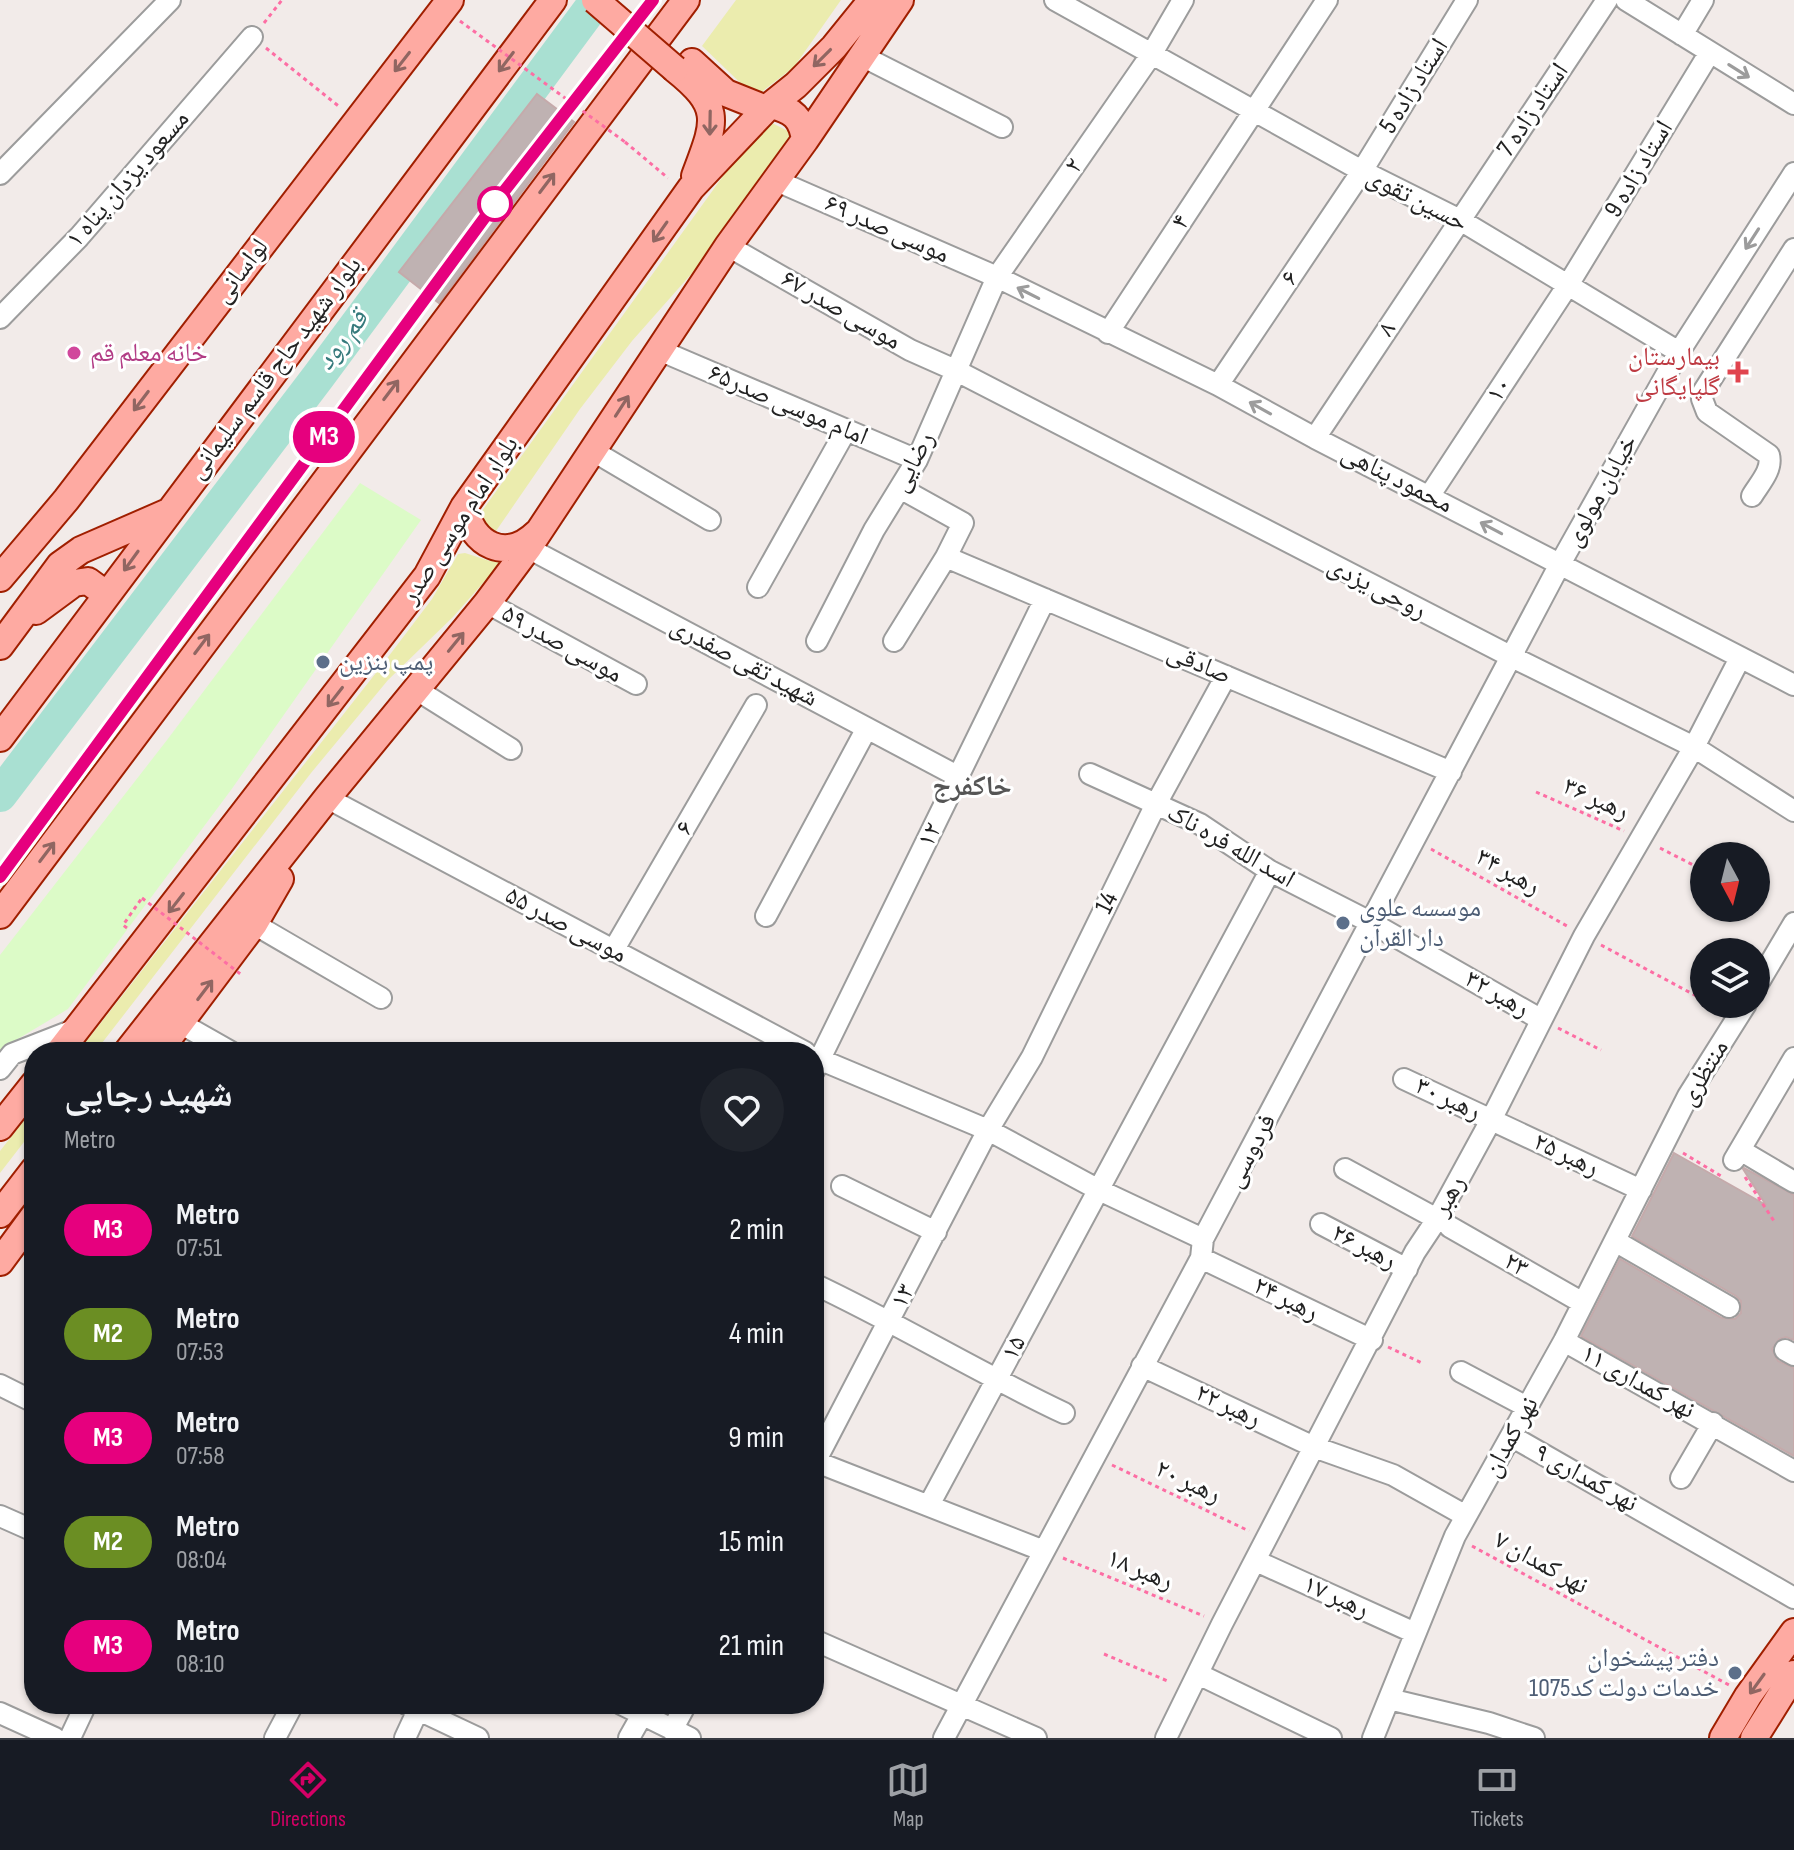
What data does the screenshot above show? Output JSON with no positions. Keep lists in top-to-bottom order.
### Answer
{
  "streets": {
    "main road": ["لواسانی", "بلوار شهید حاج قاسم سلیمانی", "بلوار امام موسی صدر"],
    "street": [
      "استاد زاده 5",
      "استاد زاده 7",
      "۲",
      "استاد زاده 9",
      "۱ مسعود یزدان پناه",
      "حسین تقوی",
      "۴",
      "موسی صدر ۶۹",
      "۶",
      "موسی صدر ۶۷",
      "۸",
      "۱۰",
      "امام موسی صدر۶۵",
      "رضایی",
      "محمود پناهی",
      "خیابان مولوی",
      "روحی یزدی",
      "موسی صدر ۵۹",
      "شهید تقی صفدری",
      "صادقی",
      "۱۲",
      "اسد الله فره ناک",
      "14",
      "موسی صدر ۵۵",
      "رهبر ۳۲",
      "منتظری",
      "رهبر ۳۰",
      "فردوسی",
      "رهبر ۲۵",
      "رهبر",
      "رهبر ۲۶",
      "۲۳",
      "۱۳",
      "رهبر ۲۴",
      "۱۵",
      "نهر کمداری ۱۱",
      "رهبر ۲۲",
      "نهر کمدان",
      "نهر کمداری ۹",
      "رهبر ۱۷"
    ],
    "path": [
      "رهبر ۳۶",
      "رهبر ۳۴",
      "رهبر ۲۰",
      "نهر کمدان ۷",
      "رهبر ۱۸"
    ]
  },
  "crossings": [
    ["استاد زاده 5", "حسین تقوی"],
    ["استاد زاده 5", "۶"],
    ["استاد زاده 7", "حسین تقوی"],
    ["استاد زاده 7", "۸"],
    ["۲", "حسین تقوی"],
    ["۲", "موسی صدر ۶۹"],
    ["۲", "رضایی"],
    ["۲", "محمود پناهی"],
    ["استاد زاده 9", "حسین تقوی"],
    ["استاد زاده 9", "۱۰"],
    ["حسین تقوی", "۴"],
    ["حسین تقوی", "۶"],
    ["حسین تقوی", "۸"],
    ["حسین تقوی", "۱۰"],
    ["حسین تقوی", "خیابان مولوی"],
    ["۴", "محمود پناهی"],
    ["موسی صدر ۶۹", "رضایی"],
    ["موسی صدر ۶۹", "محمود پناهی"],
    ["۶", "محمود پناهی"],
    ["۶", "موسی صدر ۵۵"],
    ["موسی صدر ۶۷", "رضایی"],
    ["موسی صدر ۶۷", "روحی یزدی"],
    ["۸", "محمود پناهی"],
    ["۱۰", "محمود پناهی"],
    ["امام موسی صدر۶۵", "رضایی"],
    ["رضایی", "محمود پناهی"],
    ["رضایی", "روحی یزدی"],
    ["محمود پناهی", "خیابان مولوی"],
    ["محمود پناهی", "فردوسی"],
    ["محمود پناهی", "رهبر"],
    ["خیابان مولوی", "فردوسی"],
    ["روحی یزدی", "فردوسی"],
    ["روحی یزدی", "رهبر"],
    ["شهید تقی صفدری", "۱۲"],
    ["صادقی", "۱۲"],
    ["صادقی", "14"],
    ["صادقی", "فردوسی"],
    ["رهبر ۳۶", "رهبر"],
    ["اسد الله فره ناک", "14"],
    ["اسد الله فره ناک", "رهبر ۳۲"],
    ["اسد الله فره ناک", "فردوسی"],
    ["اسد الله فره ناک", "۱۵"],
    ["رهبر ۳۴", "فردوسی"],
    ["رهبر ۳۴", "رهبر"],
    ["14", "موسی صدر ۵۵"],
    ["14", "۱۳"],
    ["موسی صدر ۵۵", "فردوسی"],
    ["موسی صدر ۵۵", "۱۳"],
    ["موسی صدر ۵۵", "رهبر ۲۴"],
    ["موسی صدر ۵۵", "۱۵"],
    ["رهبر ۳۲", "فردوسی"],
    ["رهبر ۳۲", "رهبر"],
    ["منتظری", "نهر کمدان"],
    ["رهبر ۳۰", "رهبر ۲۵"],
    ["رهبر ۳۰", "رهبر"],
    ["فردوسی", "رهبر ۲۴"],
    ["فردوسی", "رهبر ۲۲"],
    ["فردوسی", "رهبر ۲۰"],
    ["فردوسی", "رهبر ۱۸"],
    ["رهبر ۲۵", "رهبر"],
    ["رهبر ۲۵", "نهر کمدان"],
    ["رهبر", "رهبر ۲۶"],
    ["رهبر", "۲۳"],
    ["رهبر", "رهبر ۲۴"],
    ["رهبر", "رهبر ۲۲"],
    ["رهبر", "رهبر ۲۰"],
    ["رهبر", "رهبر ۱۸"],
    ["رهبر", "رهبر ۱۷"],
    ["۲۳", "نهر کمدان"],
    ["نهر کمداری ۱۱", "نهر کمدان"],
    ["رهبر ۲۲", "نهر کمدان"],
    ["نهر کمدان", "نهر کمداری ۹"],
    ["نهر کمدان", "نهر کمدان ۷"],
    ["نهر کمدان", "رهبر ۱۷"]
  ],
  "one_way": ["محمود پناهی", "خیابان مولوی"],
  "districts": ["خاکفرج"],
  "water": ["قم رود"],
  "places": {
    "other": [
      "خانه معلم قم",
      "پمپ بنزین",
      "موسسه علوی دار القرآن",
      "دفتر پیشخوان خدمات دولت کد1075"
    ],
    "health": ["بیمارستان گلپایگانی"]
  },
  "lines": ["metro line M3"],
  "north": "bottom",
  "page": {
    "on_map": "M3",
    "heading": ["شهید رجایی", "Metro"],
    "list": [
      {
        "mark": "M3",
        "name": "Metro",
        "note": "07:51",
        "value": "2 min"
      },
      {
        "mark": "M2",
        "name": "Metro",
        "note": "07:53",
        "value": "4 min"
      },
      {
        "mark": "M3",
        "name": "Metro",
        "note": "07:58",
        "value": "9 min"
      },
      {
        "mark": "M2",
        "name": "Metro",
        "note": "08:04",
        "value": "15 min"
      },
      {
        "mark": "M3",
        "name": "Metro",
        "note": "08:10",
        "value": "21 min"
      }
    ],
    "tabs": ["Directions", "Map", "Tickets"]
  }
}
